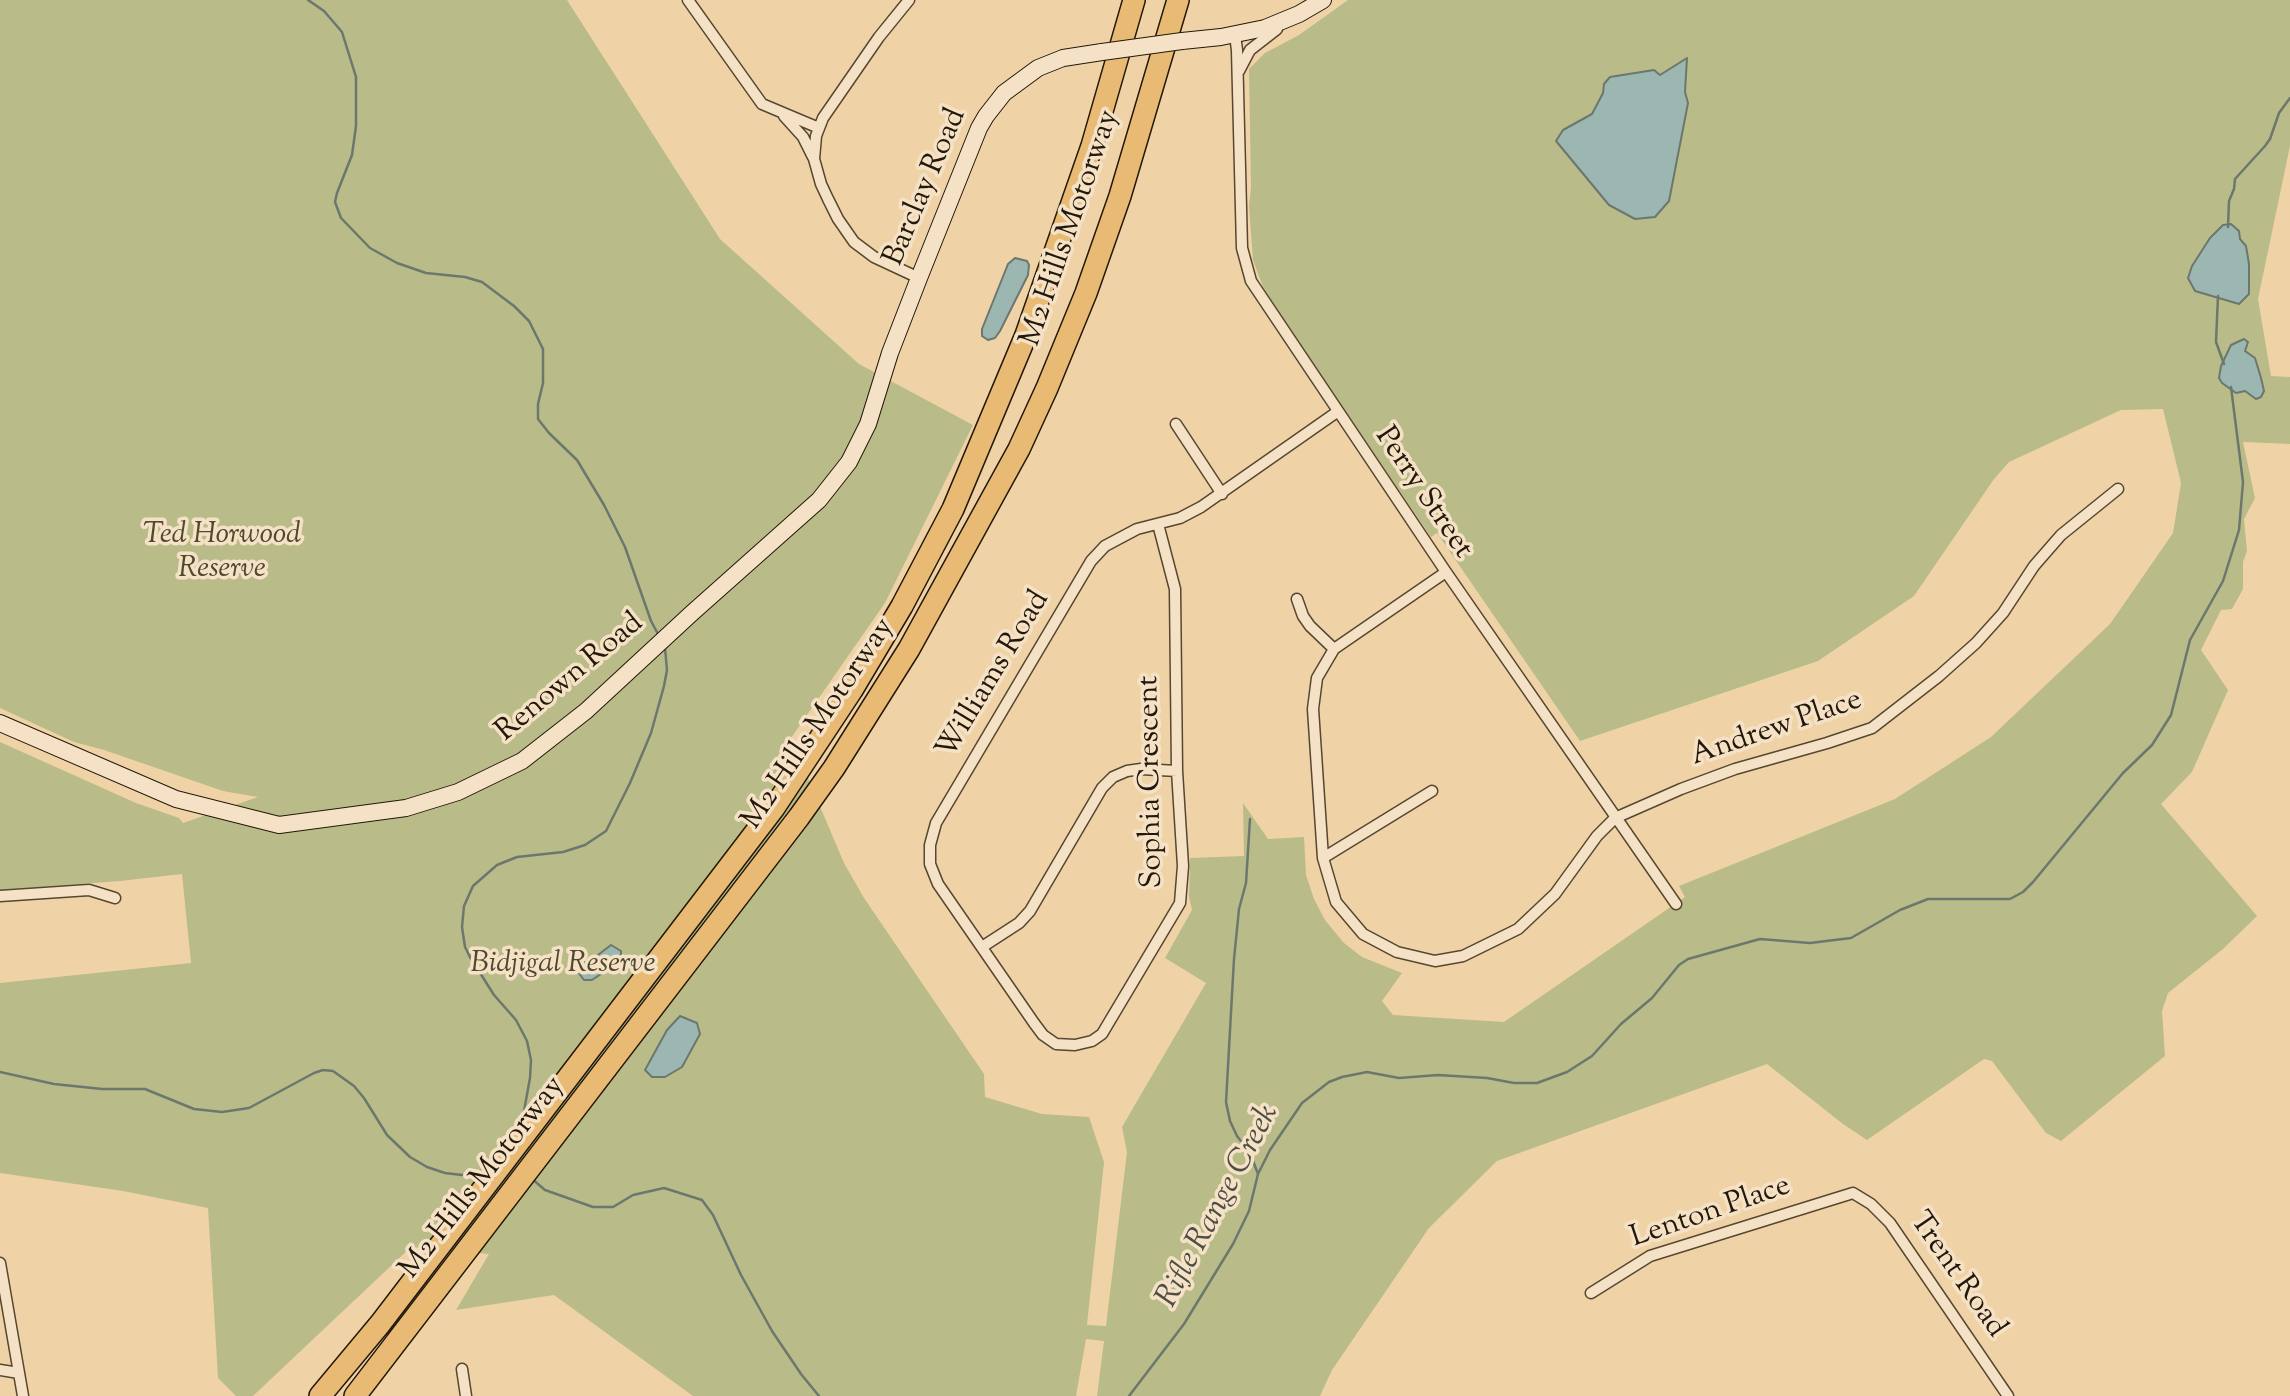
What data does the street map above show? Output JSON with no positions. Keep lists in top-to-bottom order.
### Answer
{
  "streets": {
    "highway": ["M2 Hills Motorway"],
    "main road": ["Barclay Road", "Renown Road"],
    "street": [
      "Perry Street",
      "Williams Road",
      "Andrew Place",
      "Sophia Crescent",
      "Lenton Place",
      "Trent Road"
    ]
  },
  "crossings": [
    ["Barclay Road", "Perry Street"],
    ["Barclay Road", "Renown Road"],
    ["Perry Street", "Williams Road"],
    ["Perry Street", "Andrew Place"],
    ["Williams Road", "Sophia Crescent"],
    ["Lenton Place", "Trent Road"]
  ],
  "water": ["Rifle Range Creek"],
  "parks": ["Ted Horwood Reserve", "Bidjigal Reserve"]
}
